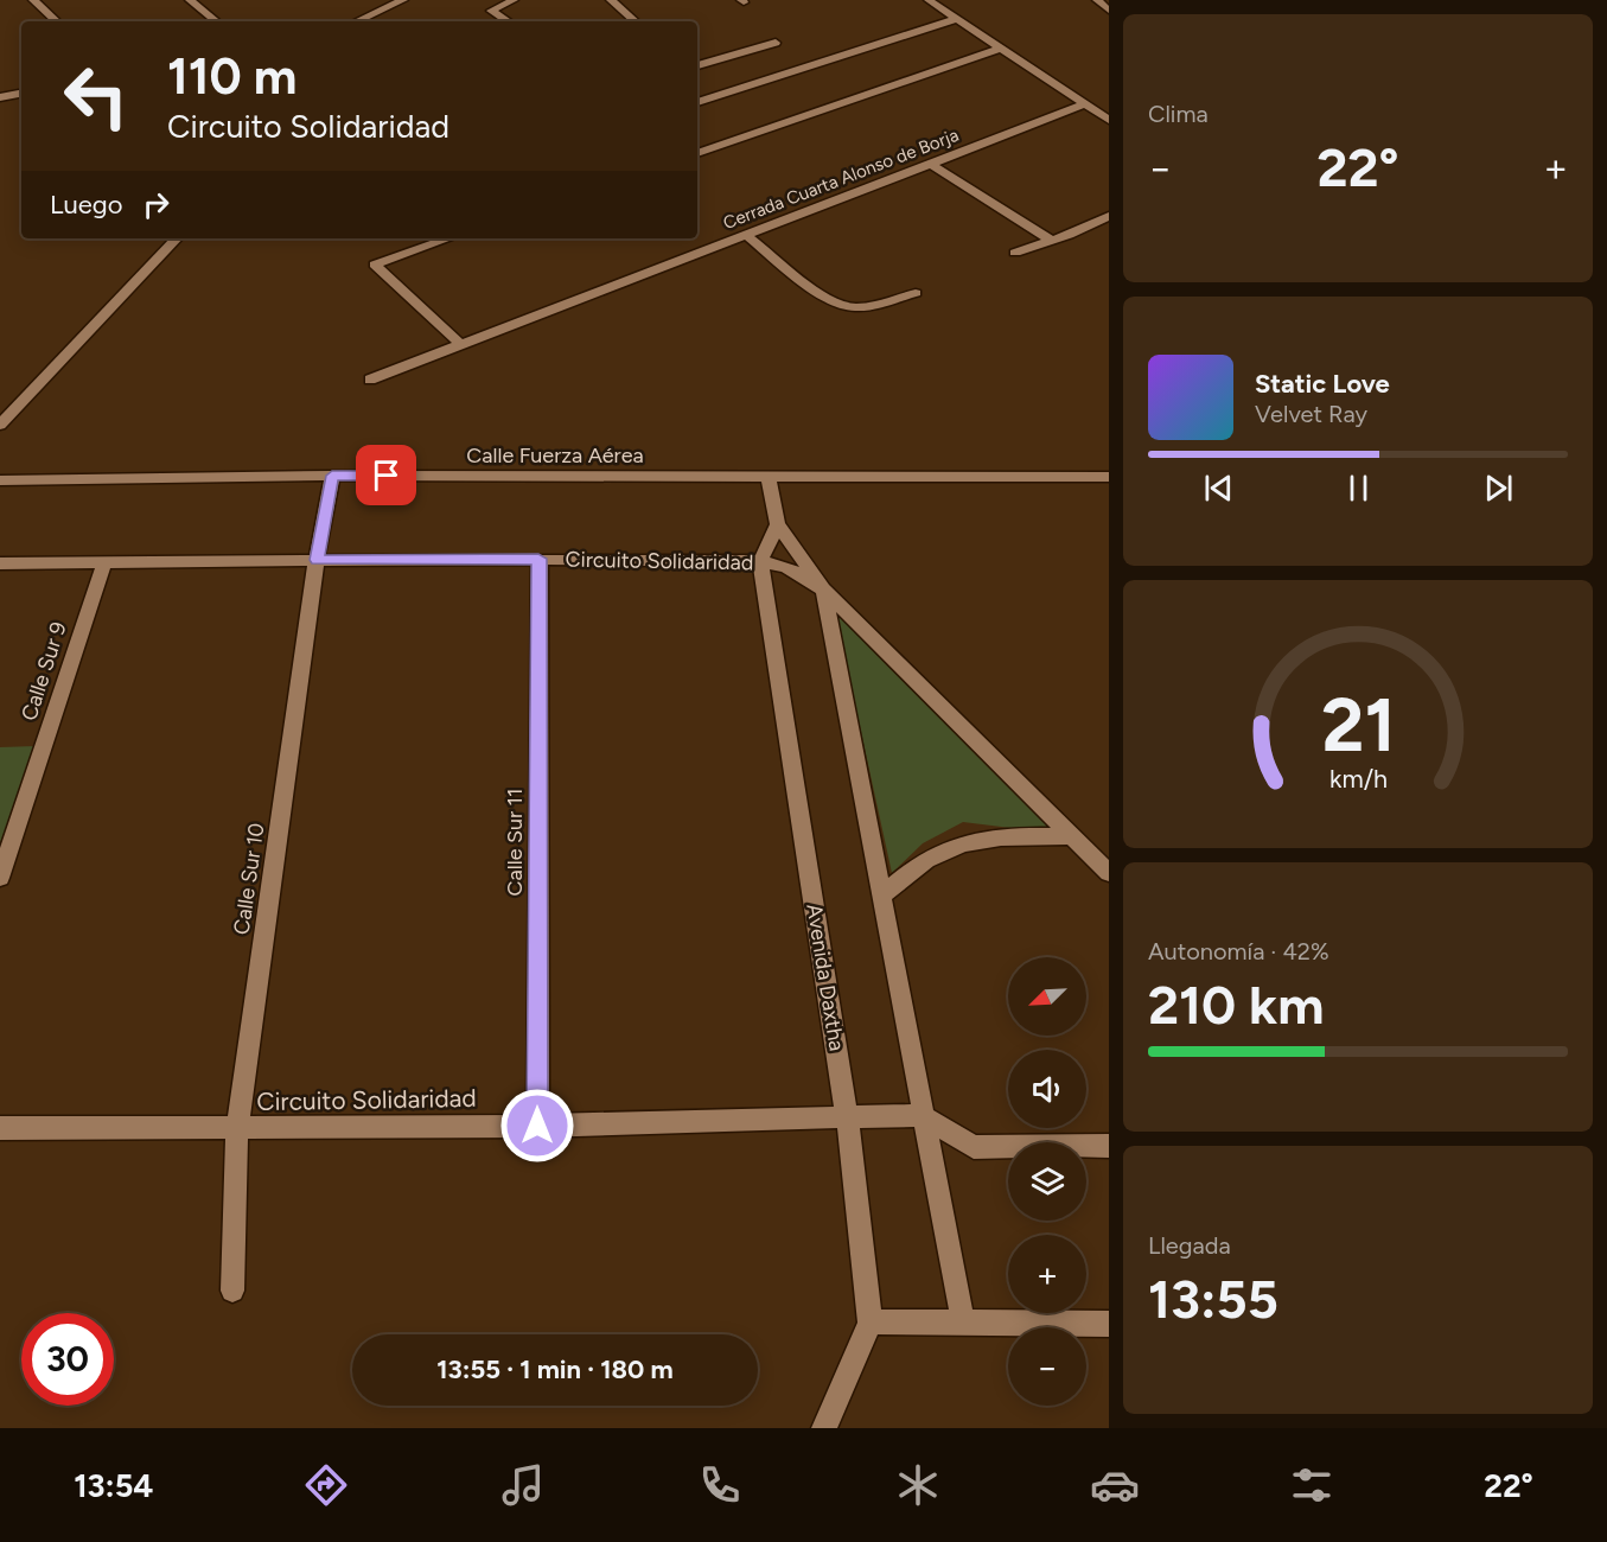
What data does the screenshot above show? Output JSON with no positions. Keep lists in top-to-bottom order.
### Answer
{
  "streets": {
    "street": [
      "Cerrada Cuarta Alonso de Borja",
      "Calle Fuerza Aérea",
      "Circuito Solidaridad",
      "Calle Sur 9",
      "Calle Sur 11",
      "Calle Sur 10",
      "Avenida Daxtha"
    ]
  },
  "crossings": [
    ["Calle Fuerza Aérea", "Calle Sur 10"],
    ["Circuito Solidaridad", "Calle Sur 9"],
    ["Circuito Solidaridad", "Calle Sur 11"],
    ["Circuito Solidaridad", "Calle Sur 10"],
    ["Circuito Solidaridad", "Avenida Daxtha"]
  ],
  "north": "bottom left",
  "page": {
    "tile": [
      "Clima",
      ["Autonomía · 42%", "210 km"],
      ["Llegada", "13:55"]
    ],
    "turn": ["110 m", "Circuito Solidaridad"],
    "heat": ["−", "22°", "+"],
    "then": "Luego",
    "song": ["Static Love", "Velvet Ray"],
    "map_buttons": ["+", "−"],
    "limit": "30",
    "trip": "13:55 · 1 min · 180 m",
    "tabs": ["13:54", "22°"],
    "gauge": ["21", "km/h"]
  }
}
